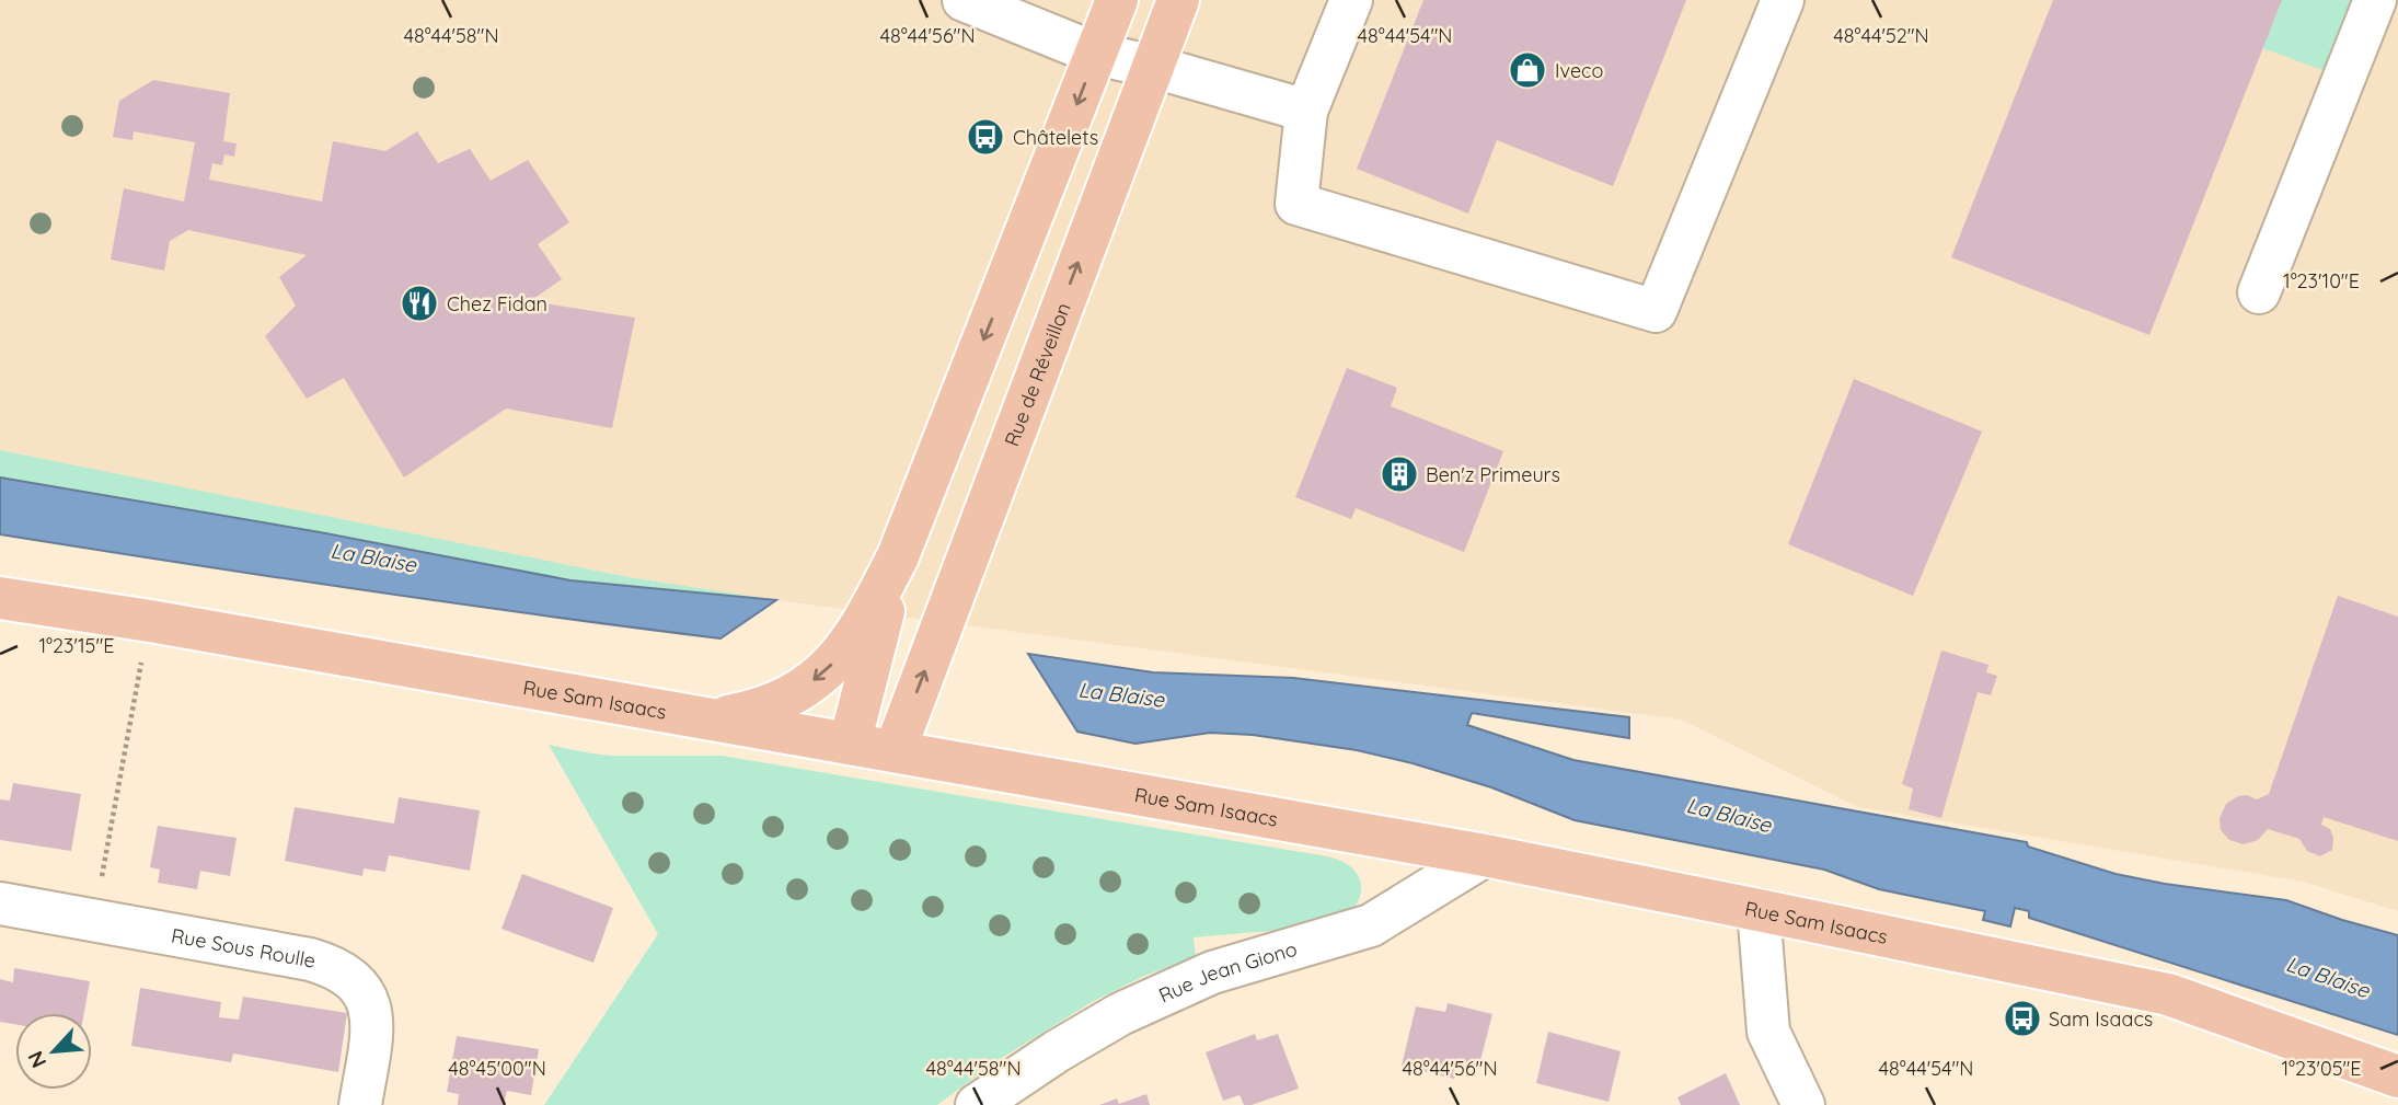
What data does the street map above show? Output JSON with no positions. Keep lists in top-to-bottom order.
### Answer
{
  "streets": {
    "main road": ["Rue de Réveillon", "Rue Sam Isaacs"],
    "street": ["Rue Sous Roulle", "Rue Jean Giono"]
  },
  "crossings": [
    ["Rue de Réveillon", "Rue Sam Isaacs"],
    ["Rue Sam Isaacs", "Rue Jean Giono"]
  ],
  "water": ["La Blaise"],
  "places": {
    "shop": ["Iveco"],
    "bus stop": ["Châtelets", "Sam Isaacs"],
    "restaurant": ["Chez Fidan"],
    "building": ["Ben'z Primeurs"]
  },
  "north": "bottom left",
  "coordinates": [
    "48°44'56\"N",
    "48°44'52\"N",
    "48°44'58\"N",
    "48°44'54\"N",
    "1°23'10\"E",
    "1°23'15\"E",
    "48°45'00\"N",
    "1°23'05\"E"
  ]
}
